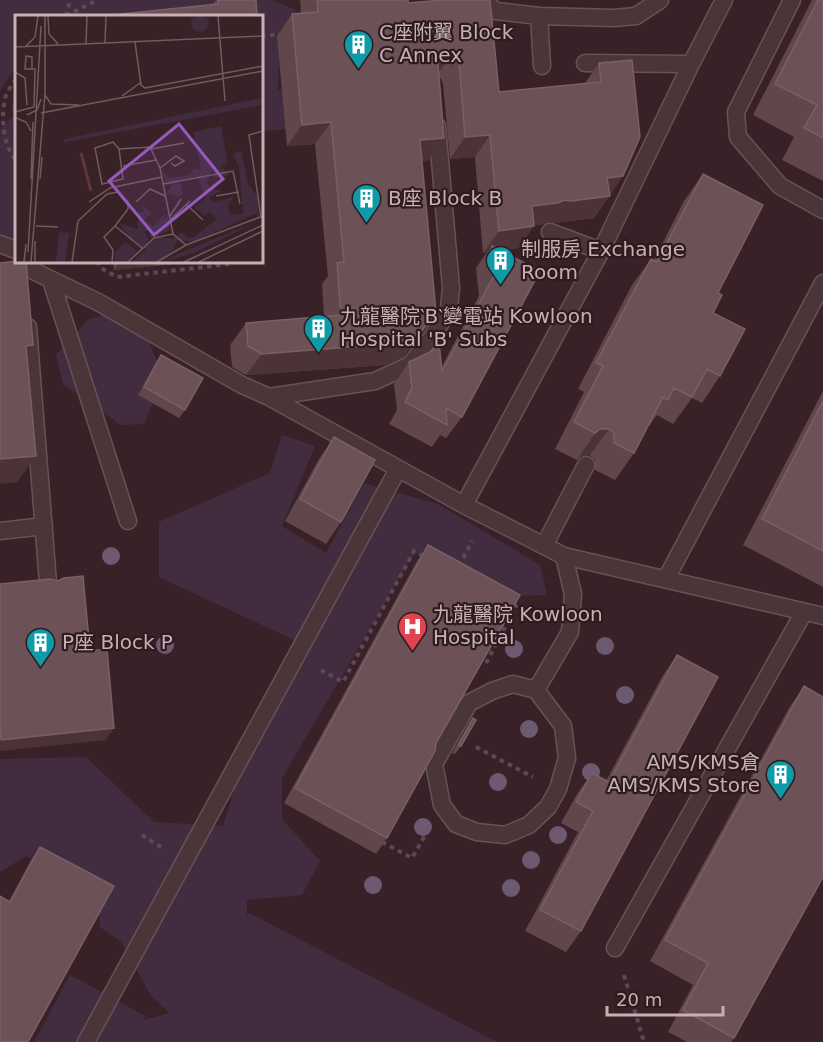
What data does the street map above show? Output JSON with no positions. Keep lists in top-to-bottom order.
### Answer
{
  "places": {
    "building": [
      "C座附翼 Block C Annex",
      "B座 Block B",
      "制服房 Exchange Room",
      "九龍醫院‵B‵變電站 Kowloon Hospital 'B' Subs",
      "P座 Block P",
      "AMS/KMS倉 AMS/KMS Store"
    ],
    "hospital": ["九龍醫院 Kowloon Hospital"]
  },
  "scale_bar": "20 m"
}
